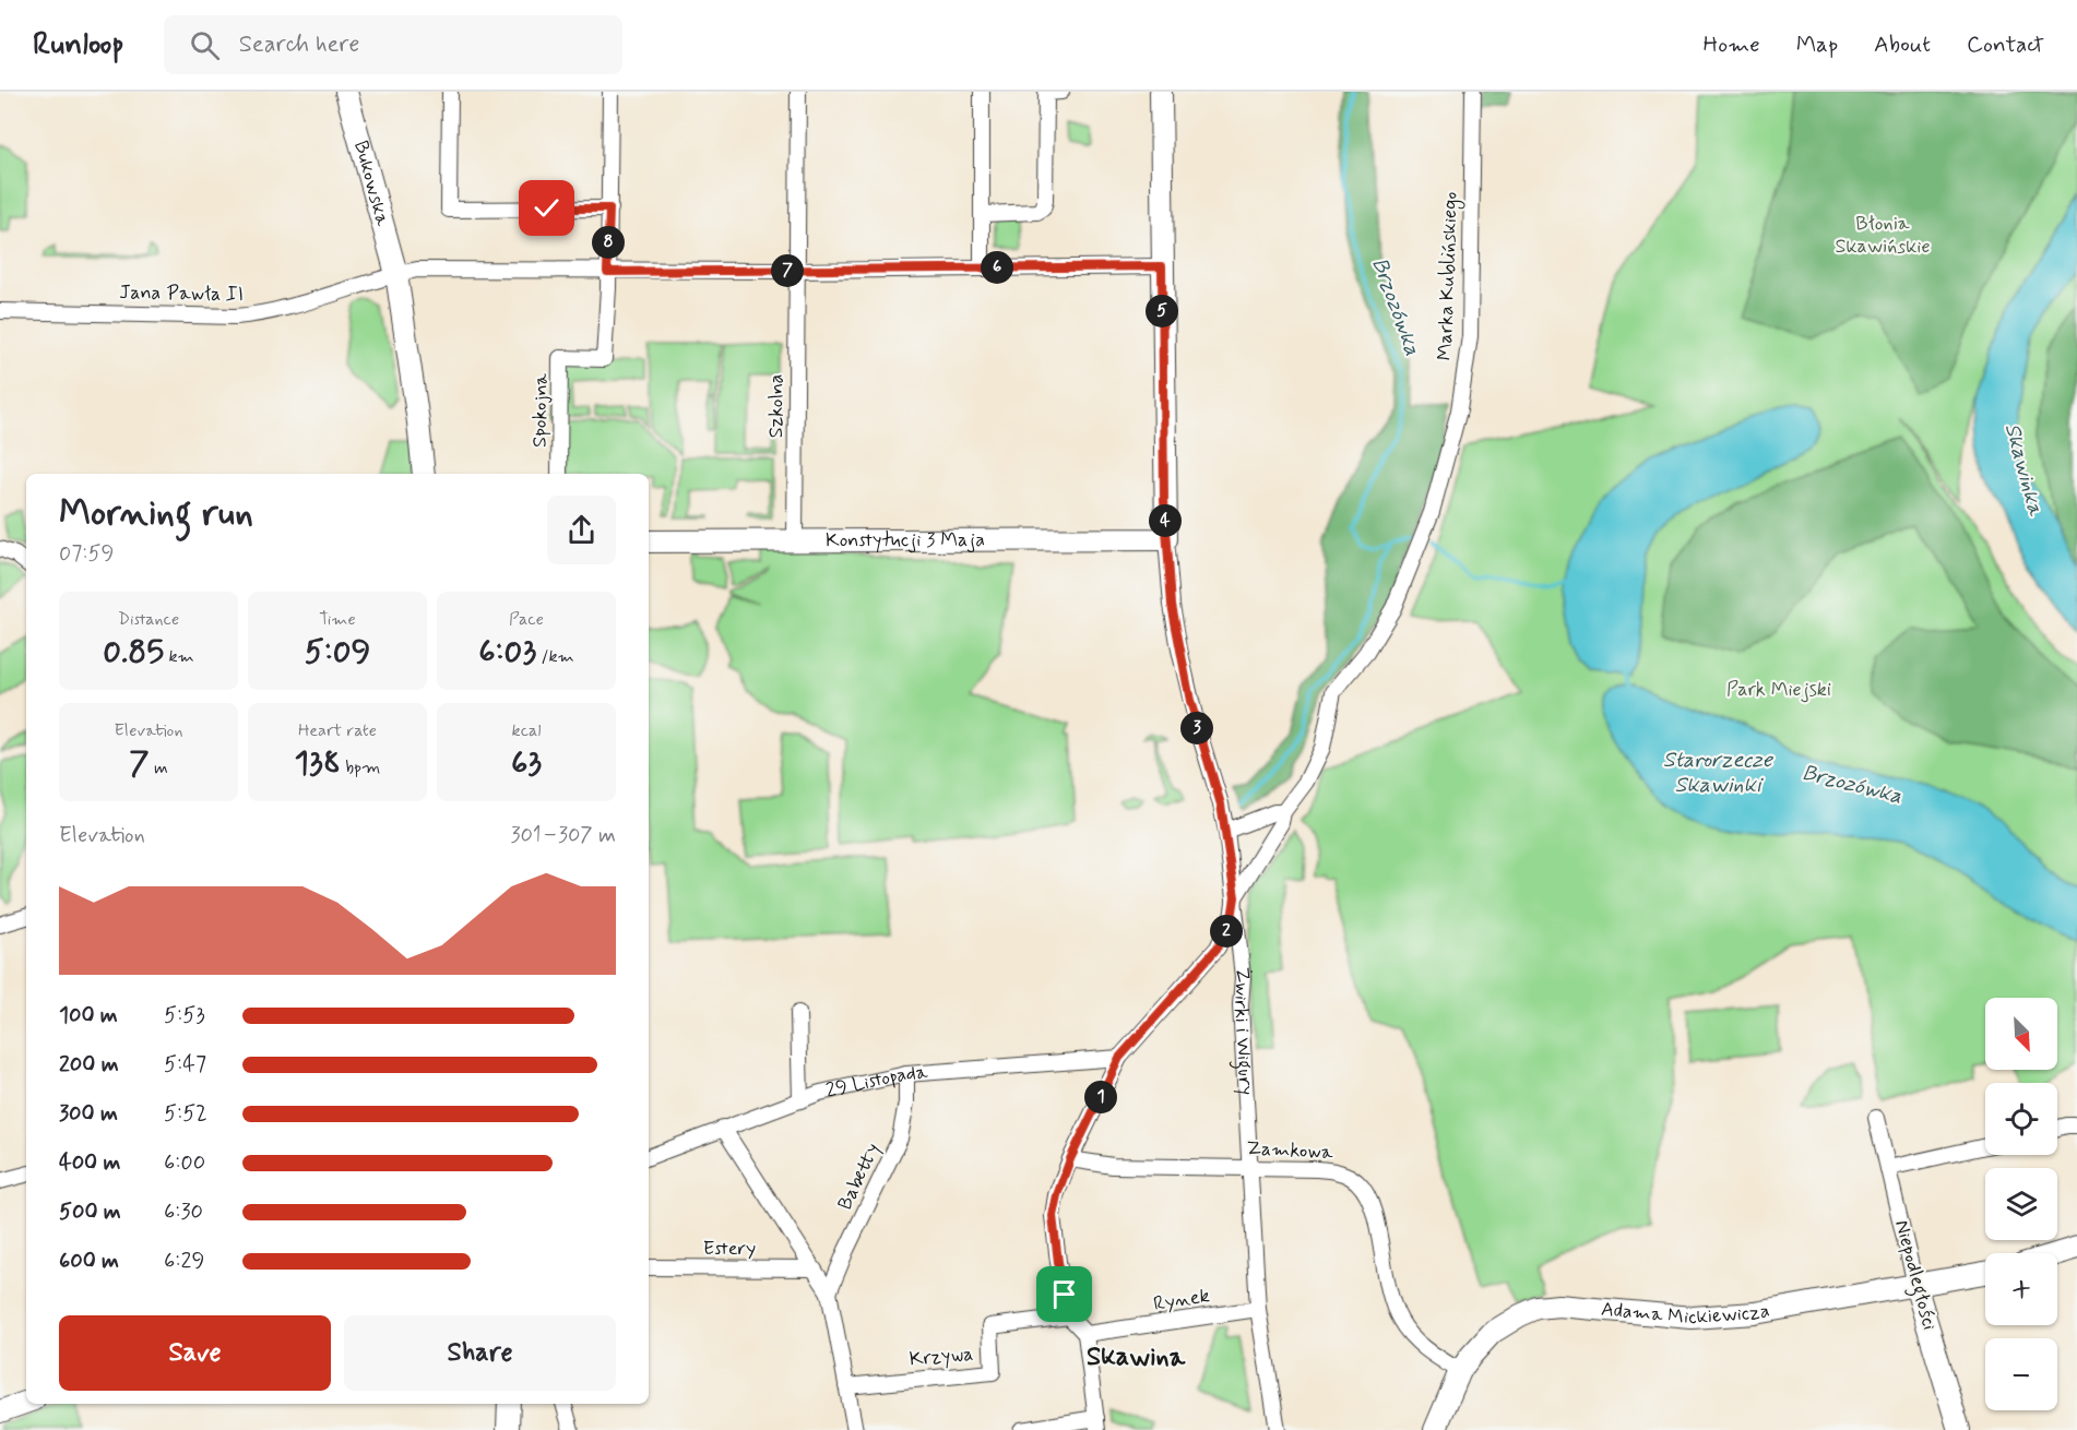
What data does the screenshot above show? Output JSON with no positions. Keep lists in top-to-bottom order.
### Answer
{
  "streets": {
    "street": [
      "Bukowska",
      "Marka Kublińskiego",
      "Jana Pawła II",
      "Szkolna",
      "Spokojna",
      "Konstytucji 3 Maja",
      "Żwirki i Wigury",
      "29 Listopada",
      "Zamkowa",
      "Babetty",
      "Estery",
      "Niepodległości",
      "Rynek",
      "Adama Mickiewicza",
      "Krzywa"
    ]
  },
  "crossings": [
    ["Bukowska", "Jana Pawła II"],
    ["Marka Kublińskiego", "Żwirki i Wigury"],
    ["Jana Pawła II", "Szkolna"],
    ["Jana Pawła II", "Spokojna"],
    ["Jana Pawła II", "Żwirki i Wigury"],
    ["Szkolna", "Konstytucji 3 Maja"],
    ["Konstytucji 3 Maja", "Żwirki i Wigury"],
    ["Żwirki i Wigury", "Zamkowa"],
    ["Żwirki i Wigury", "Rynek"],
    ["29 Listopada", "Babetty"],
    ["Zamkowa", "Adama Mickiewicza"],
    ["Niepodległości", "Adama Mickiewicza"]
  ],
  "districts": ["Skawina"],
  "water": ["Brzozówka", "Skawinka", "Starorzecze Skawinki"],
  "parks": ["Błonia Skawińskie", "Park Miejski"],
  "north": "bottom right",
  "page": {
    "header": "Runloop",
    "search": "Search here",
    "nav": [
      "Home",
      "Map",
      "About",
      "Contact"
    ],
    "pins": [
      "8",
      "6",
      "7",
      "5",
      "4",
      "3",
      "2",
      "1"
    ],
    "heading": ["Morning run", "07:59"],
    "stats": [
      ["Distance", "0.85 km"],
      ["Time", "5:09"],
      ["Pace", "6:03 /km"],
      ["Elevation", "7 m"],
      ["Heart rate", "138 bpm"],
      ["kcal", "63"]
    ],
    "chart": ["Elevation", "301–307 m"],
    "list": [
      {
        "name": "100 m",
        "note": "5:53"
      },
      {
        "name": "200 m",
        "note": "5:47"
      },
      {
        "name": "300 m",
        "note": "5:52"
      },
      {
        "name": "400 m",
        "note": "6:00"
      },
      {
        "name": "500 m",
        "note": "6:30"
      },
      {
        "name": "600 m",
        "note": "6:29"
      }
    ],
    "map_buttons": ["+", "−"],
    "buttons": ["Save", "Share"]
  }
}
